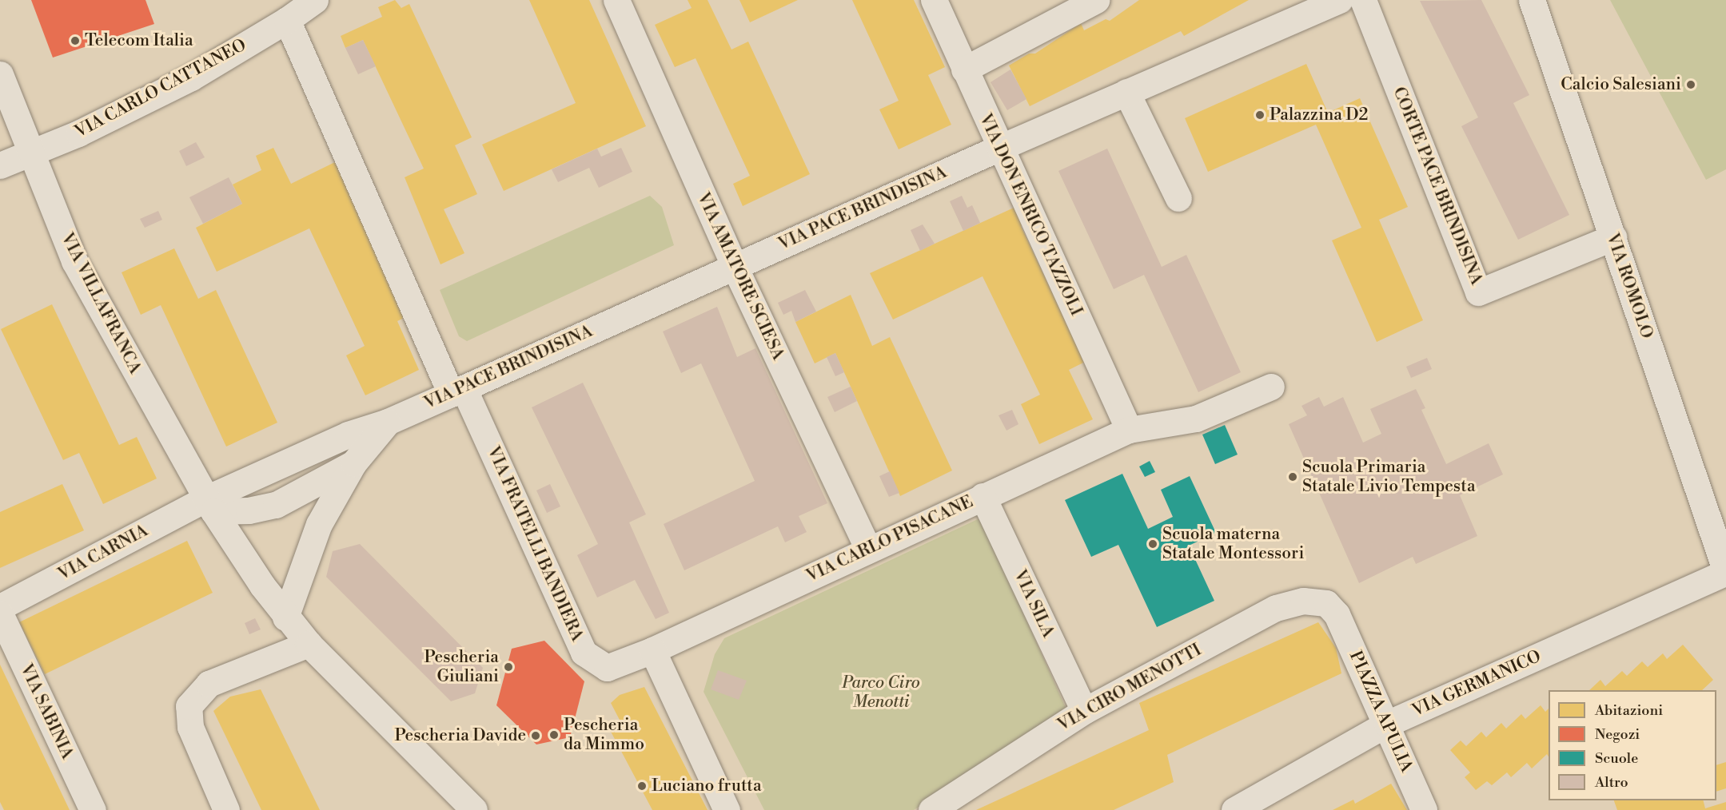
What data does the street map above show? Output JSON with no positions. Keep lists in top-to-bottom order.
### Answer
{
  "streets": {
    "street": [
      "VIA CARLO CATTANEO",
      "CORTE PACE BRINDISINA",
      "VIA PACE BRINDISINA",
      "VIA DON ENRICO TAZZOLI",
      "VIA AMATORE SCIESA",
      "VIA ROMOLO",
      "VIA VILLAFRANCA",
      "VIA CARLO PISACANE",
      "VIA FRATELLI BANDIERA",
      "VIA CARNIA",
      "VIA SILA",
      "VIA GERMANICO",
      "VIA CIRO MENOTTI",
      "VIA SABINIA",
      "PIAZZA APULIA"
    ]
  },
  "crossings": [
    ["VIA CARLO CATTANEO", "VIA VILLAFRANCA"],
    ["CORTE PACE BRINDISINA", "VIA ROMOLO"],
    ["VIA PACE BRINDISINA", "VIA DON ENRICO TAZZOLI"],
    ["VIA PACE BRINDISINA", "VIA AMATORE SCIESA"],
    ["VIA PACE BRINDISINA", "VIA VILLAFRANCA"],
    ["VIA PACE BRINDISINA", "VIA FRATELLI BANDIERA"],
    ["VIA PACE BRINDISINA", "VIA CARNIA"],
    ["VIA DON ENRICO TAZZOLI", "VIA CARLO PISACANE"],
    ["VIA AMATORE SCIESA", "VIA CARLO PISACANE"],
    ["VIA ROMOLO", "VIA GERMANICO"],
    ["VIA VILLAFRANCA", "VIA CARNIA"],
    ["VIA CARLO PISACANE", "VIA FRATELLI BANDIERA"],
    ["VIA CARLO PISACANE", "VIA SILA"],
    ["VIA SILA", "VIA CIRO MENOTTI"],
    ["VIA GERMANICO", "PIAZZA APULIA"],
    ["VIA CIRO MENOTTI", "PIAZZA APULIA"]
  ],
  "parks": ["Parco Ciro Menotti"],
  "places": [
    "Telecom Italia",
    "Calcio Salesiani",
    "Palazzina D2",
    "Scuola Primaria Statale Livio Tempesta",
    "Scuola materna Statale Montessori",
    "Pescheria Giuliani",
    "Pescheria da Mimmo",
    "Pescheria Davide",
    "Luciano frutta"
  ],
  "legend": [
    "Abitazioni",
    "Negozi",
    "Scuole",
    "Altro"
  ]
}
